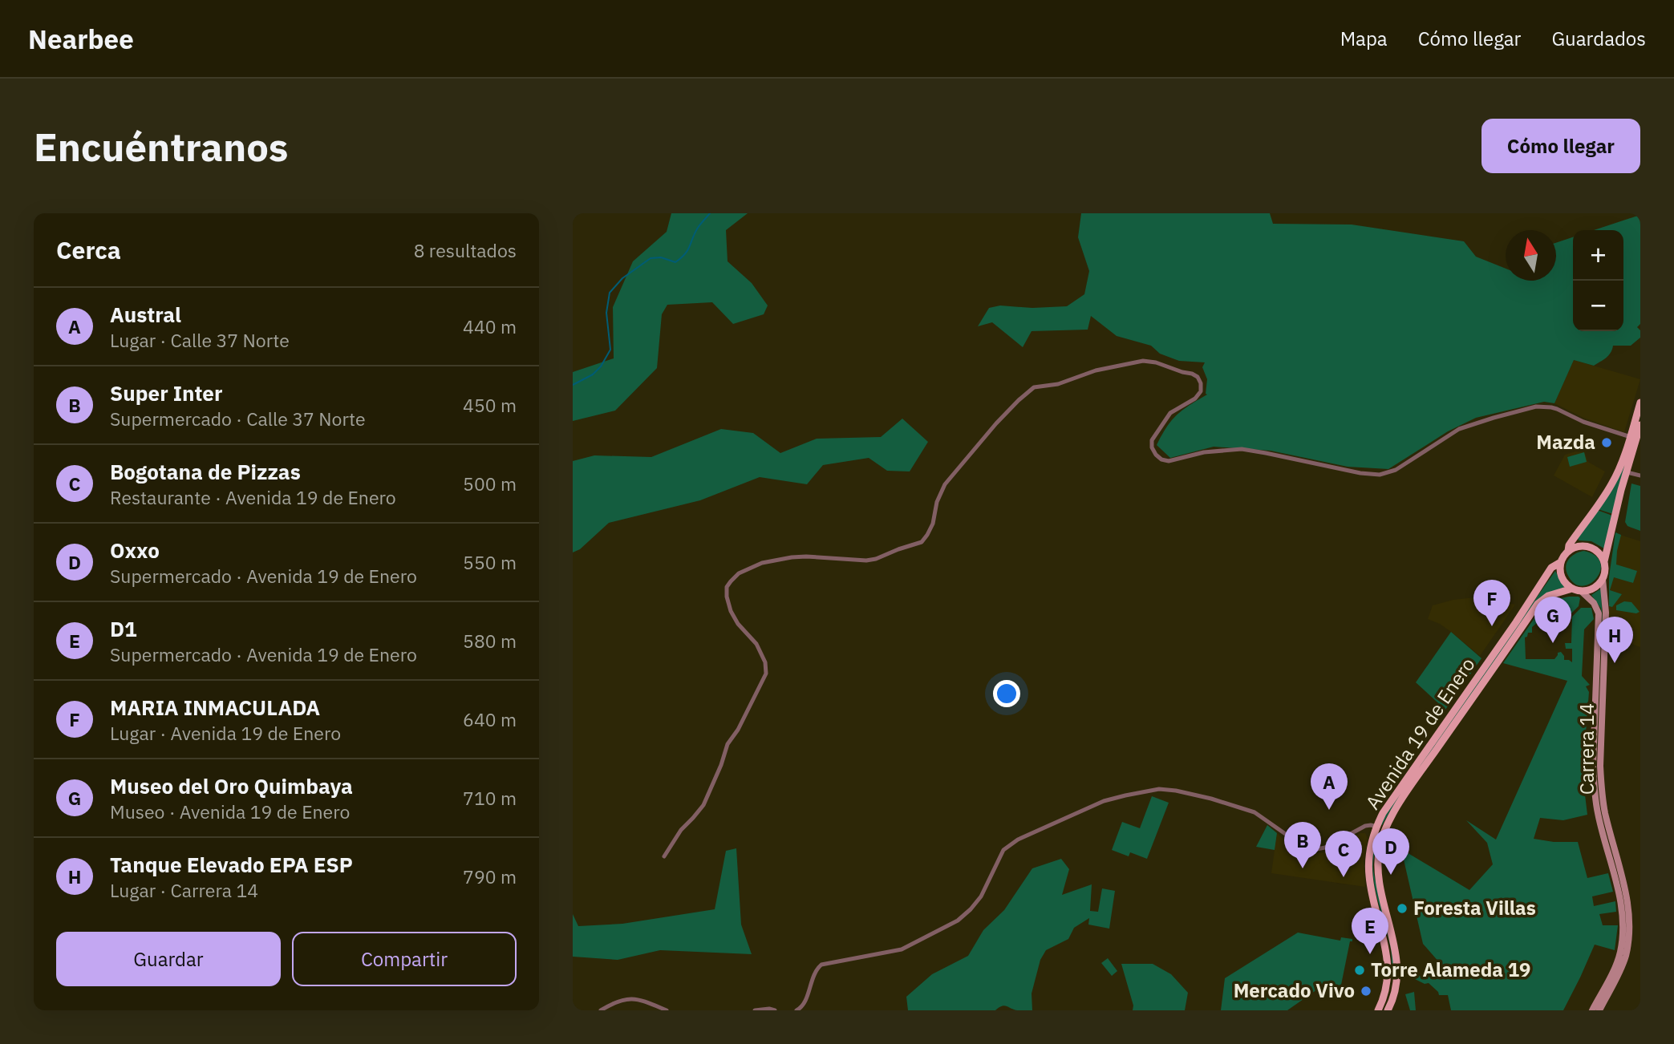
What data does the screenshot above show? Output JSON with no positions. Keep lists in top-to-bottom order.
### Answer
{
  "streets": {
    "main road": ["Avenida 19 de Enero", "Carrera 14"]
  },
  "crossings": [
    ["Avenida 19 de Enero", "Carrera 14"]
  ],
  "places": [
    "Mazda",
    "Foresta Villas",
    "Torre Alameda 19",
    "Mercado Vivo"
  ],
  "north": "top",
  "page": {
    "header": "Nearbee",
    "nav": ["Mapa", "Cómo llegar", "Guardados"],
    "buttons": [
      "Cómo llegar",
      ["Guardar", "Compartir"]
    ],
    "title": "Encuéntranos",
    "heading": ["Cerca", "8 resultados"],
    "map_buttons": ["+", "−"],
    "list": [
      {
        "mark": "A",
        "name": "Austral",
        "note": "Lugar · Calle 37 Norte",
        "value": "440 m"
      },
      {
        "mark": "B",
        "name": "Super Inter",
        "note": "Supermercado · Calle 37 Norte",
        "value": "450 m"
      },
      {
        "mark": "C",
        "name": "Bogotana de Pizzas",
        "note": "Restaurante · Avenida 19 de Enero",
        "value": "500 m"
      },
      {
        "mark": "D",
        "name": "Oxxo",
        "note": "Supermercado · Avenida 19 de Enero",
        "value": "550 m"
      },
      {
        "mark": "E",
        "name": "D1",
        "note": "Supermercado · Avenida 19 de Enero",
        "value": "580 m"
      },
      {
        "mark": "F",
        "name": "MARIA INMACULADA",
        "note": "Lugar · Avenida 19 de Enero",
        "value": "640 m"
      },
      {
        "mark": "G",
        "name": "Museo del Oro Quimbaya",
        "note": "Museo · Avenida 19 de Enero",
        "value": "710 m"
      },
      {
        "mark": "H",
        "name": "Tanque Elevado EPA ESP",
        "note": "Lugar · Carrera 14",
        "value": "790 m"
      }
    ],
    "pins": [
      "F",
      "G",
      "H",
      "A",
      "B",
      "D",
      "C",
      "E"
    ]
  }
}
